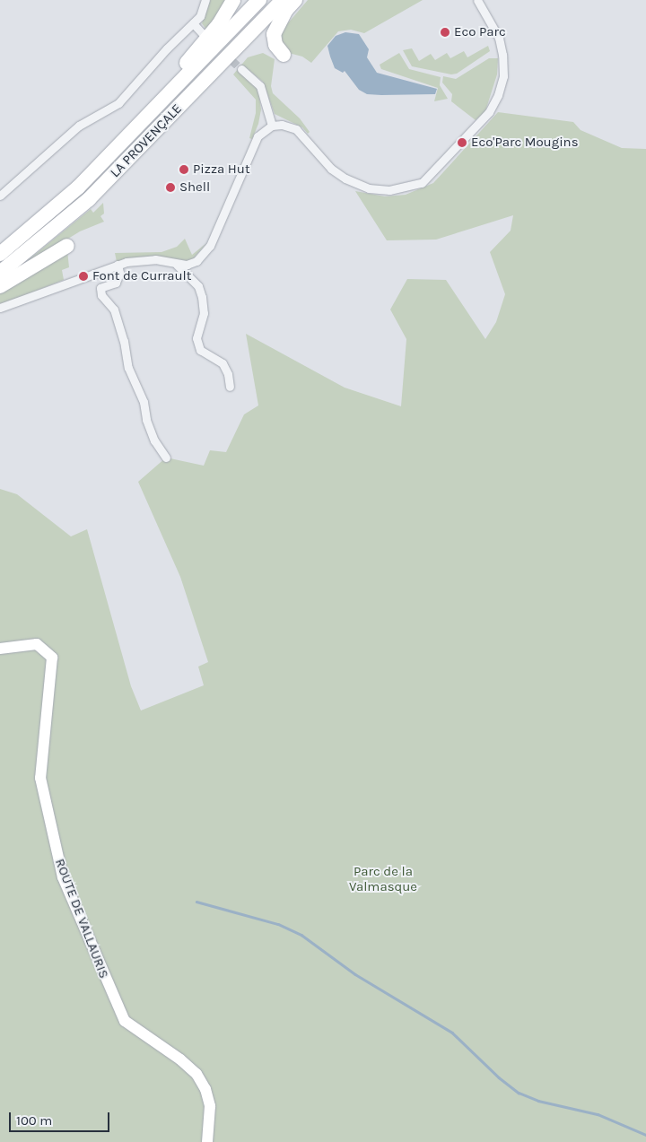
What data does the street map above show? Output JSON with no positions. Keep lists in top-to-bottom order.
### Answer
{
  "streets": {
    "highway": ["LA PROVENÇALE"],
    "main road": ["ROUTE DE VALLAURIS"]
  },
  "parks": ["Parc de la Valmasque"],
  "places": [
    "Eco Parc",
    "Eco'Parc Mougins",
    "Pizza Hut",
    "Shell",
    "Font de Currault"
  ],
  "scale_bar": "100 m"
}
